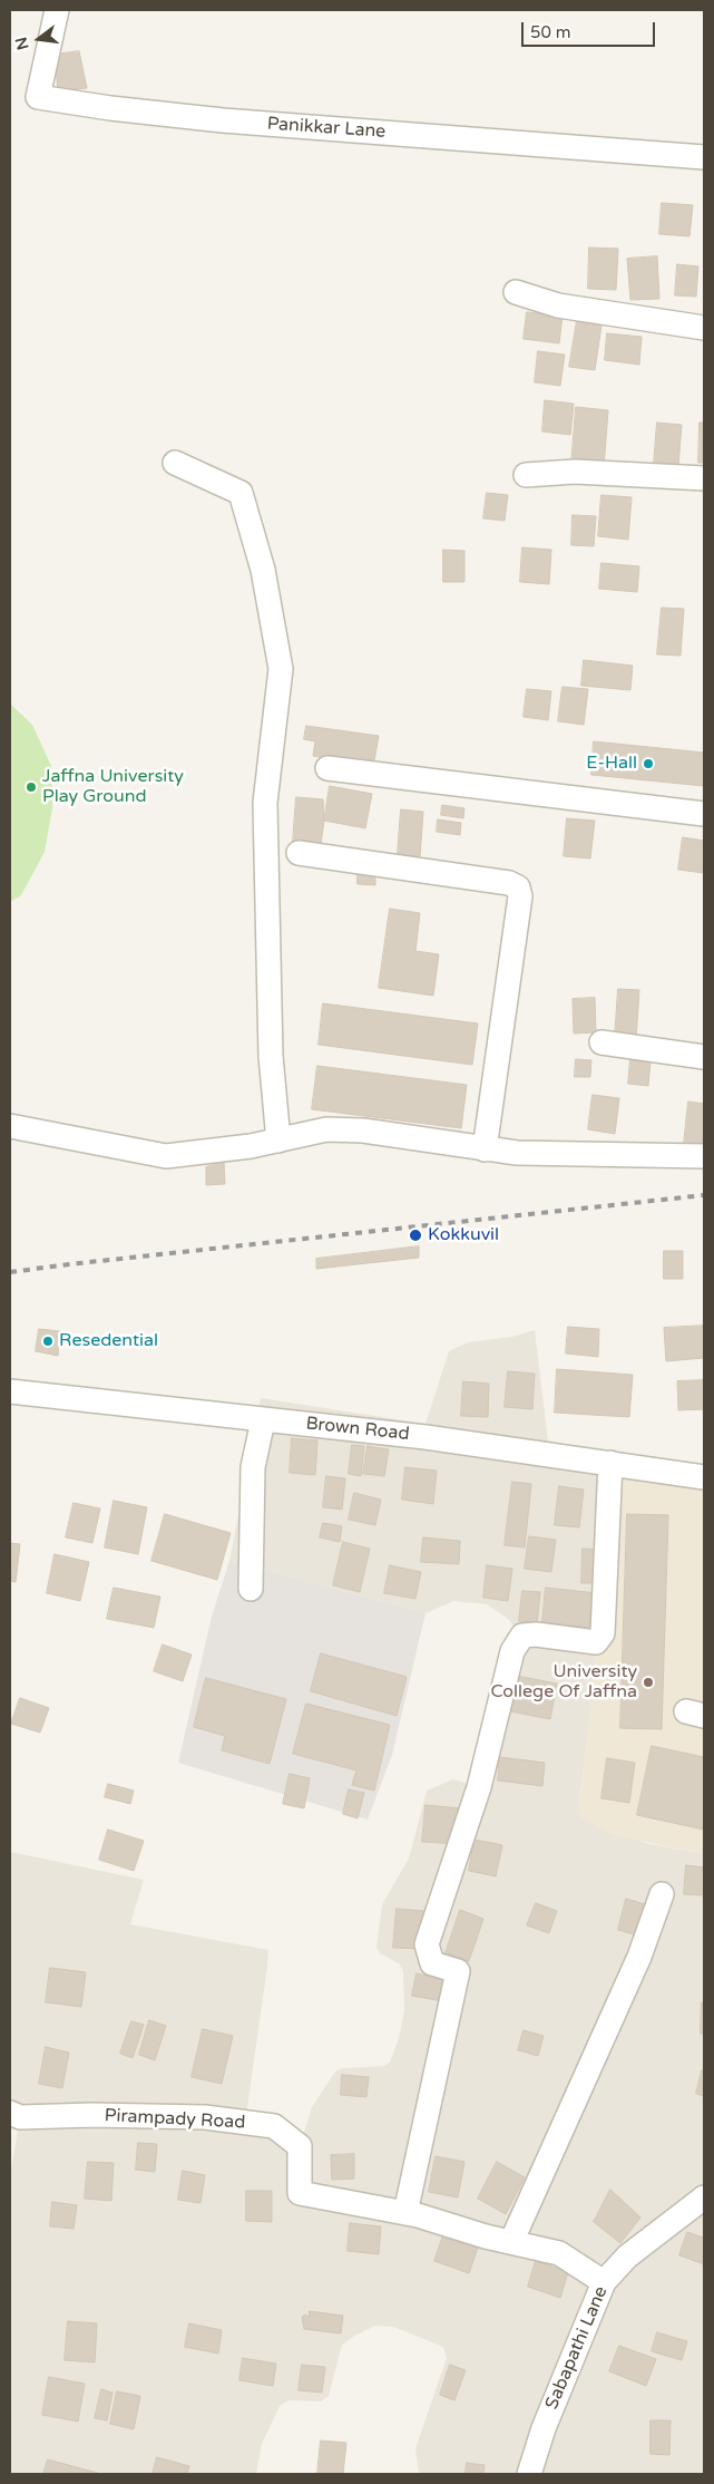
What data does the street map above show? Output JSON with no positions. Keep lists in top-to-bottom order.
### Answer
{
  "streets": {
    "street": [
      "Panikkar Lane",
      "Brown Road",
      "Pirampady Road",
      "Sabapathi Lane"
    ]
  },
  "crossings": [
    ["Pirampady Road", "Sabapathi Lane"]
  ],
  "places": [
    "E-Hall",
    "Jaffna University Play Ground",
    "Kokkuvil",
    "Resedential",
    "University College Of Jaffna"
  ],
  "scale_bar": "50 m",
  "north": "left"
}
